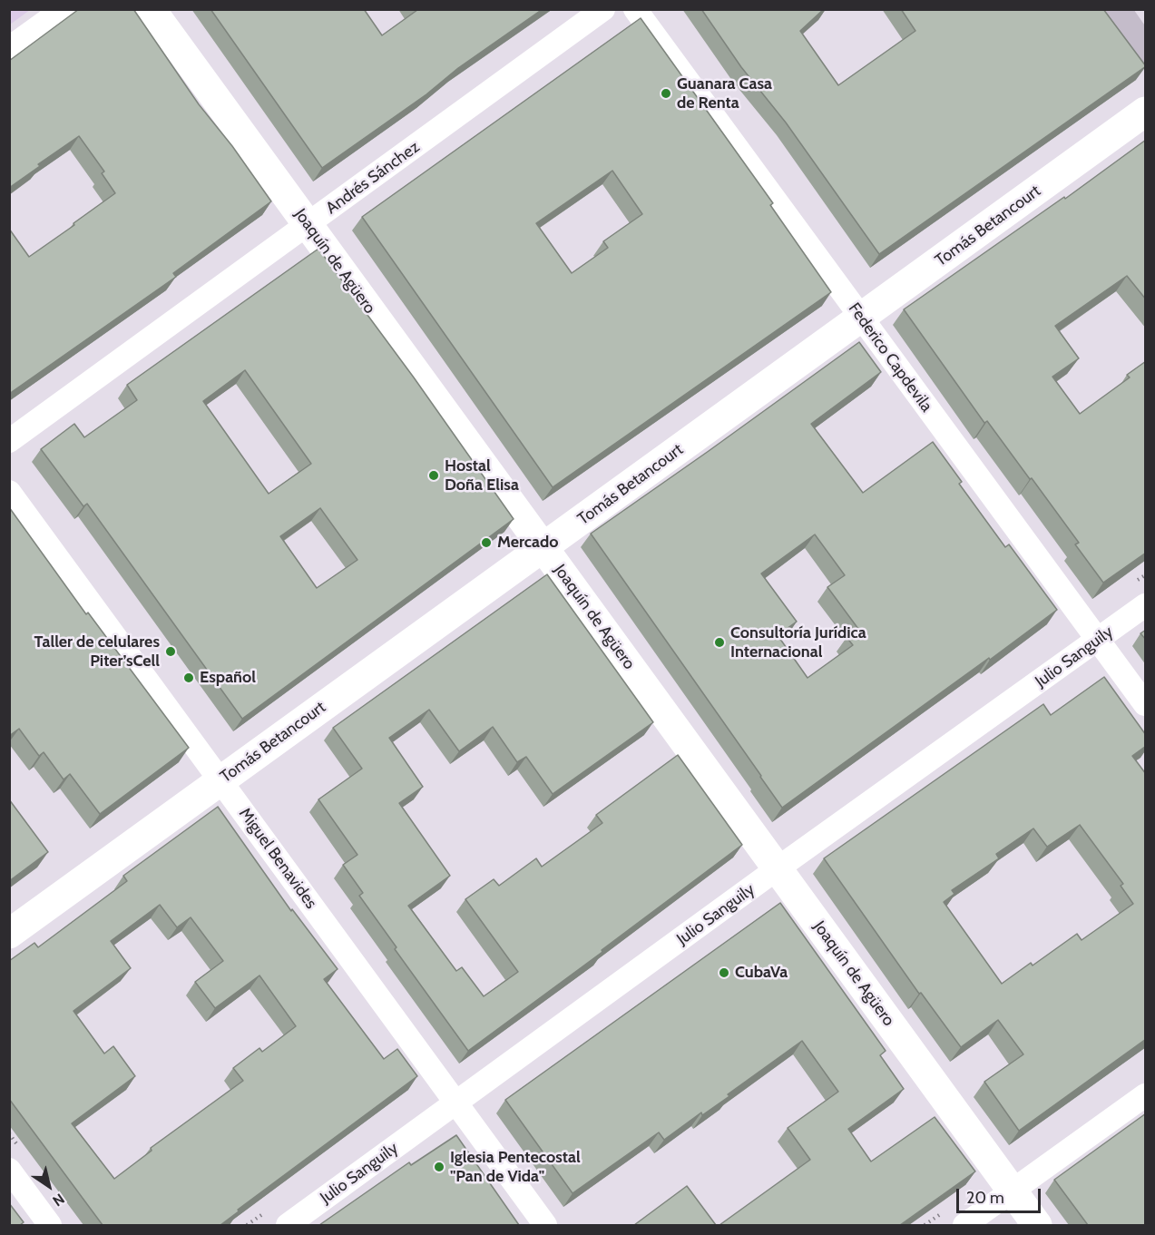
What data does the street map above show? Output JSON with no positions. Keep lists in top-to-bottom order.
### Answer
{
  "streets": {
    "street": [
      "Andrés Sánchez",
      "Tomás Betancourt",
      "Joaquín de Agüero",
      "Federico Capdevila",
      "Julio Sanguily",
      "Miguel Benavides"
    ]
  },
  "crossings": [
    ["Andrés Sánchez", "Joaquín de Agüero"],
    ["Tomás Betancourt", "Joaquín de Agüero"],
    ["Tomás Betancourt", "Federico Capdevila"],
    ["Tomás Betancourt", "Miguel Benavides"],
    ["Joaquín de Agüero", "Julio Sanguily"],
    ["Federico Capdevila", "Julio Sanguily"],
    ["Julio Sanguily", "Miguel Benavides"]
  ],
  "places": [
    "Guanara Casa de Renta",
    "Hostal Doña Elisa",
    "Mercado",
    "Consultoría Jurídica Internacional",
    "Taller de celulares Piter’sCell",
    "Español",
    "CubaVa",
    "Iglesia Pentecostal \"Pan de Vida\""
  ],
  "scale_bar": "20 m",
  "north": "bottom right"
}
